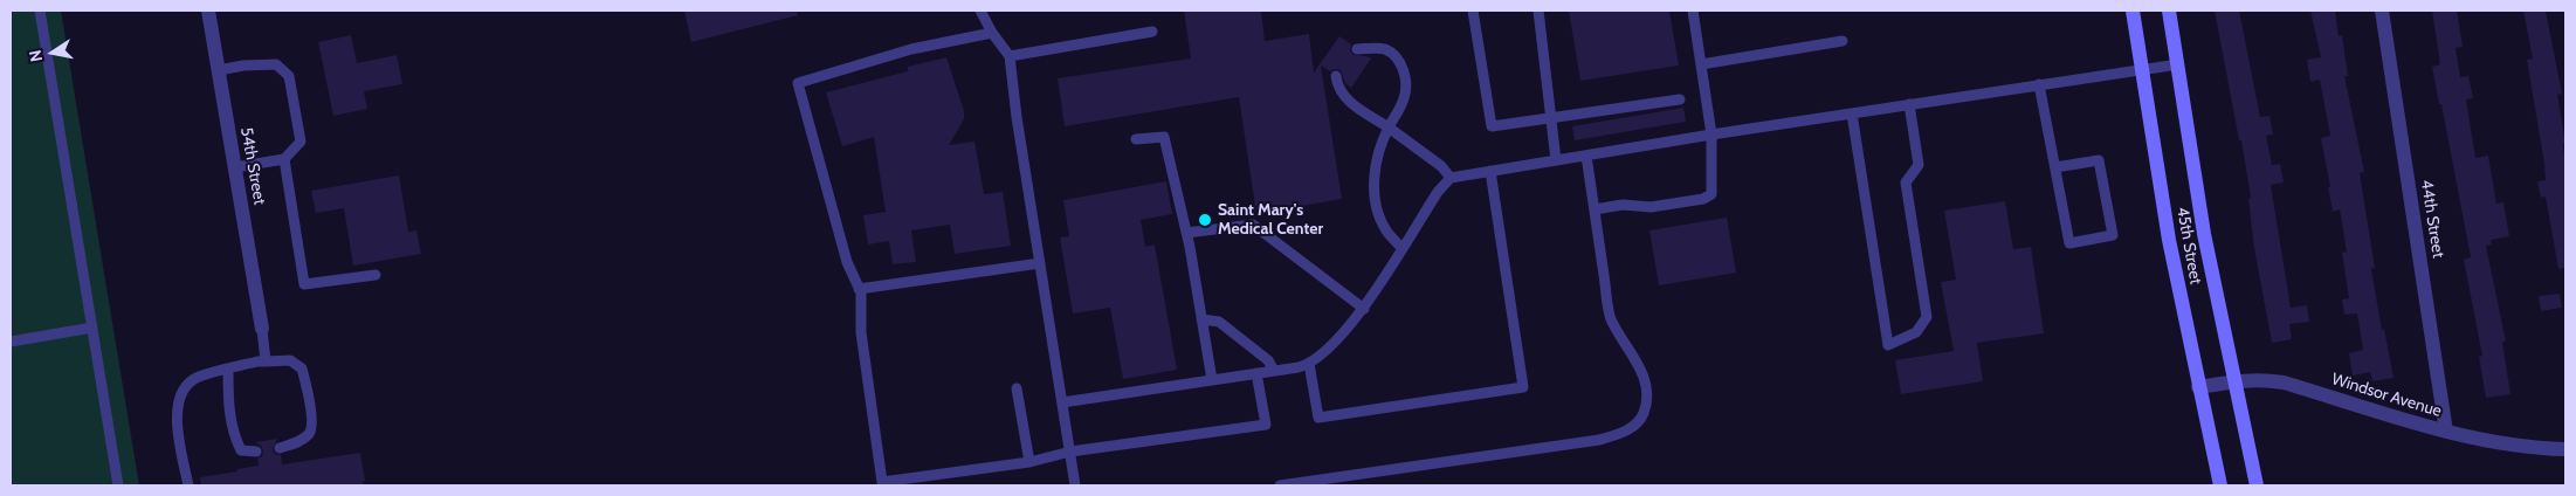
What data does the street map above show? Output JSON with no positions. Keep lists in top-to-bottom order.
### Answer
{
  "streets": {
    "main road": ["45th Street"],
    "street": ["54th Street", "44th Street", "Windsor Avenue"]
  },
  "crossings": [
    ["44th Street", "Windsor Avenue"],
    ["45th Street", "Windsor Avenue"]
  ],
  "places": ["Saint Mary's Medical Center"],
  "north": "left"
}
